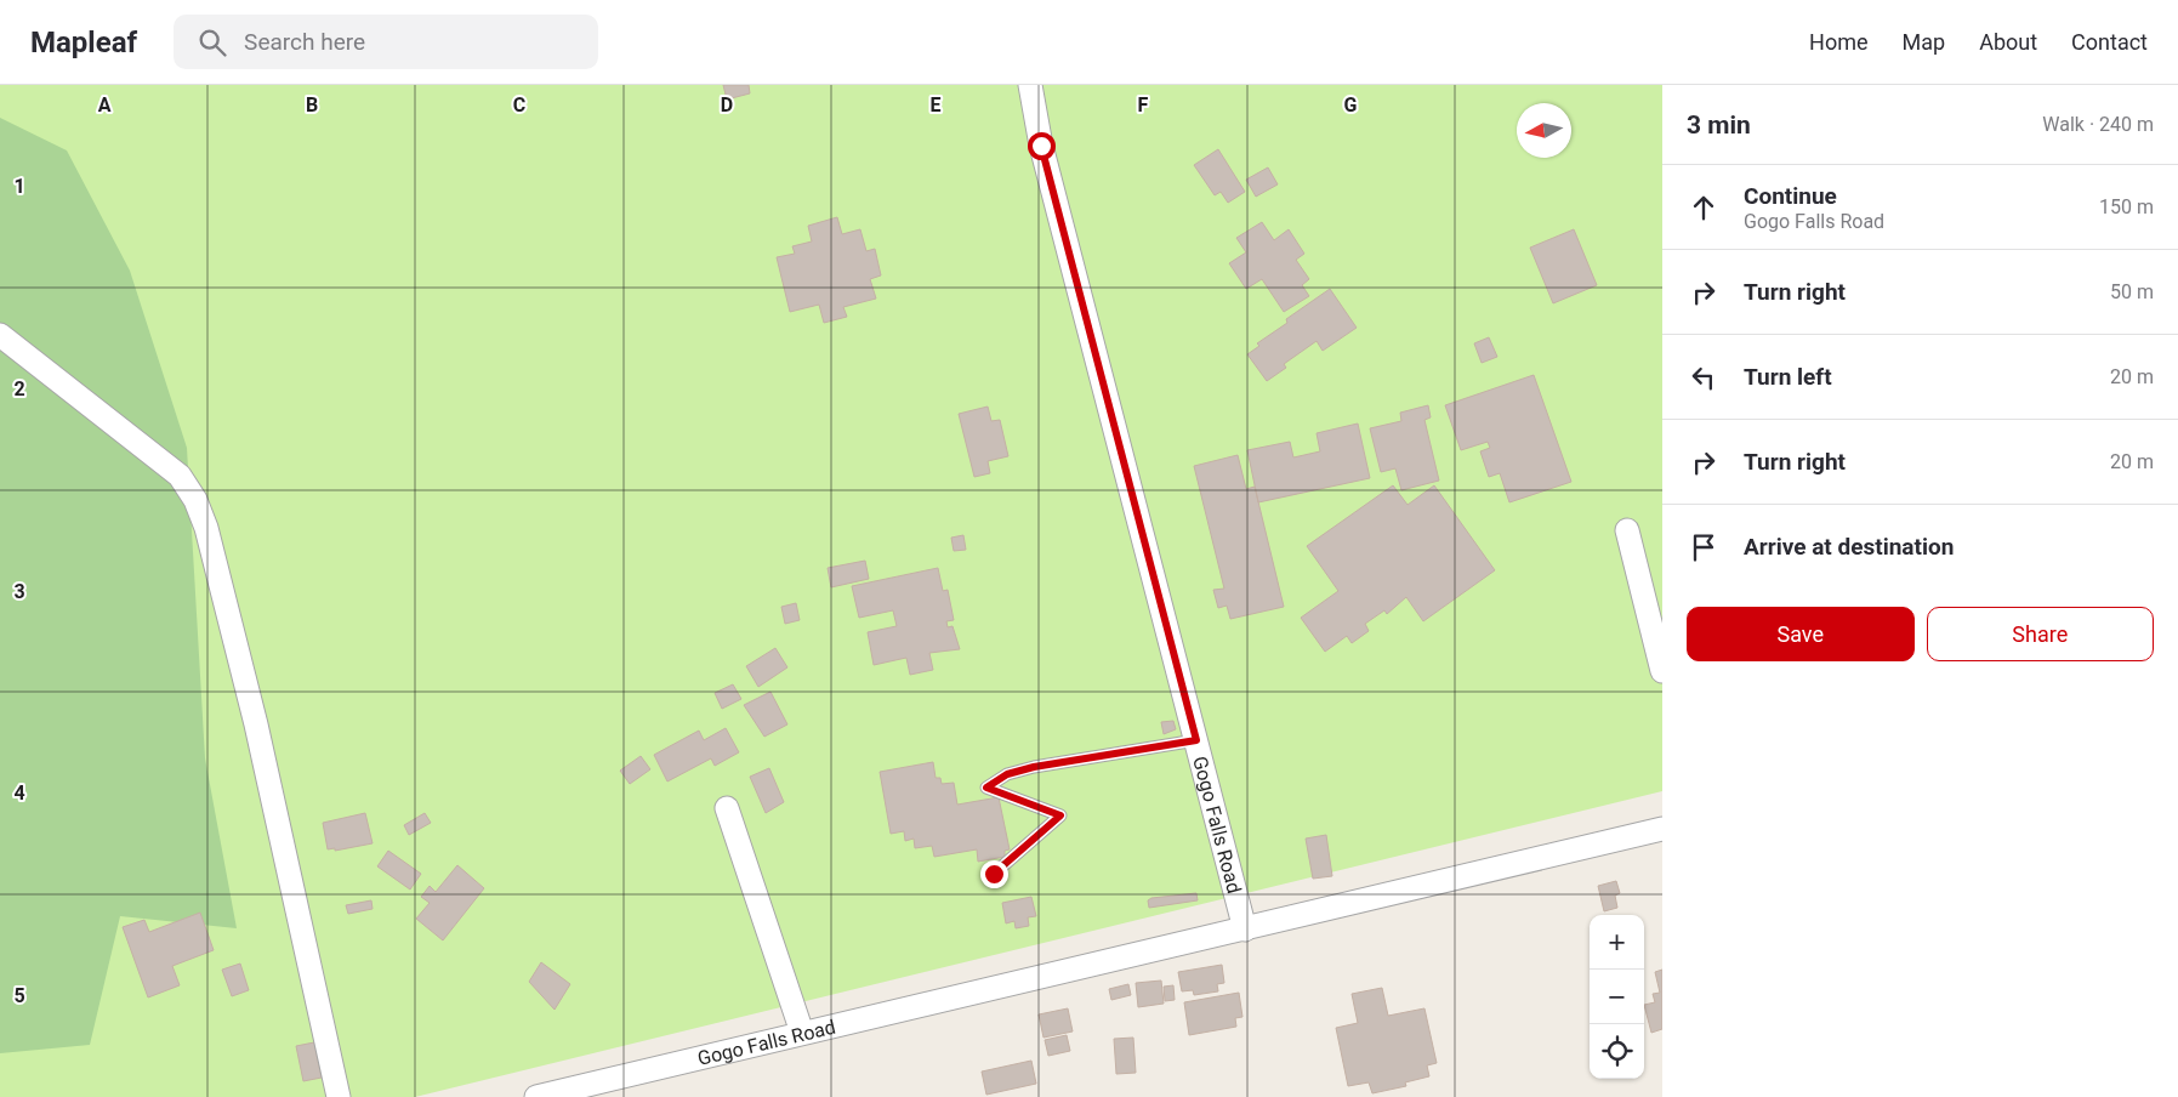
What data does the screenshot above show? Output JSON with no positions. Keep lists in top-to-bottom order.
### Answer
{
  "streets": {
    "street": ["Gogo Falls Road"]
  },
  "north": "left",
  "page": {
    "header": "Mapleaf",
    "search": "Search here",
    "nav": [
      "Home",
      "Map",
      "About",
      "Contact"
    ],
    "heading": ["3 min", "Walk · 240 m"],
    "list": [
      ["Continue", "Gogo Falls Road", "150 m"],
      ["Turn right", "50 m"],
      ["Turn left", "20 m"],
      ["Turn right", "20 m"],
      "Arrive at destination"
    ],
    "buttons": ["Save", "Share"],
    "map_buttons": ["+", "−"]
  },
  "grid": {
    "columns": [
      "A",
      "B",
      "C",
      "D",
      "E",
      "F",
      "G"
    ],
    "rows": [
      "1",
      "2",
      "3",
      "4",
      "5"
    ]
  }
}
